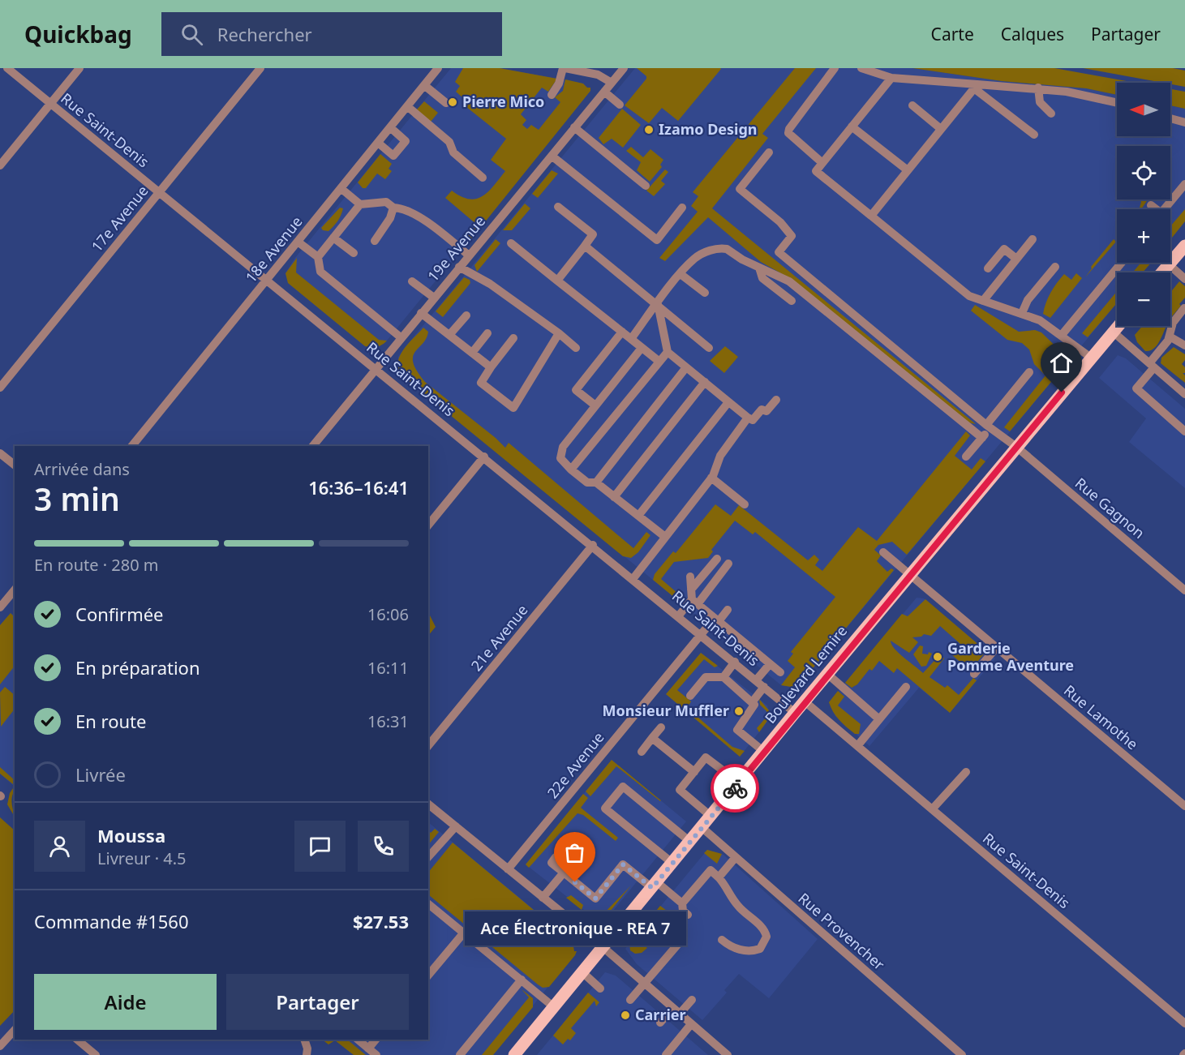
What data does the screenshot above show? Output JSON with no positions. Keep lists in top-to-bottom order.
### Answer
{
  "streets": {
    "main road": ["Boulevard Lemire"],
    "street": [
      "Rue Saint-Denis",
      "17e Avenue",
      "19e Avenue",
      "18e Avenue",
      "Rue Gagnon",
      "21e Avenue",
      "Rue Lamothe",
      "22e Avenue",
      "Rue Provencher"
    ]
  },
  "crossings": [
    ["Rue Saint-Denis", "17e Avenue"],
    ["Rue Saint-Denis", "19e Avenue"],
    ["Rue Saint-Denis", "18e Avenue"],
    ["Rue Saint-Denis", "21e Avenue"],
    ["Rue Saint-Denis", "Boulevard Lemire"],
    ["Rue Saint-Denis", "22e Avenue"],
    ["Rue Gagnon", "Boulevard Lemire"],
    ["Boulevard Lemire", "Rue Lamothe"],
    ["Boulevard Lemire", "Rue Provencher"]
  ],
  "places": [
    "Pierre Mico",
    "Izamo Design",
    "Garderie Pomme Aventure",
    "Monsieur Muffler",
    "Ace Électronique - REA 7",
    "Carrier"
  ],
  "north": "left",
  "page": {
    "header": "Quickbag",
    "search": "Rechercher",
    "nav": ["Carte", "Calques", "Partager"],
    "map_buttons": ["+", "−"],
    "heading": ["3 min", "Arrivée dans", "16:36–16:41"],
    "panel": [
      "Moussa",
      "Livreur · 4.5",
      "Commande #1560",
      "$27.53"
    ],
    "bar": "En route · 280 m",
    "list": [
      ["Confirmée", "16:06"],
      ["En préparation", "16:11"],
      ["En route", "16:31"],
      "Livrée"
    ],
    "bubble": "Ace Électronique - REA 7",
    "buttons": ["Aide", "Partager"]
  }
}
